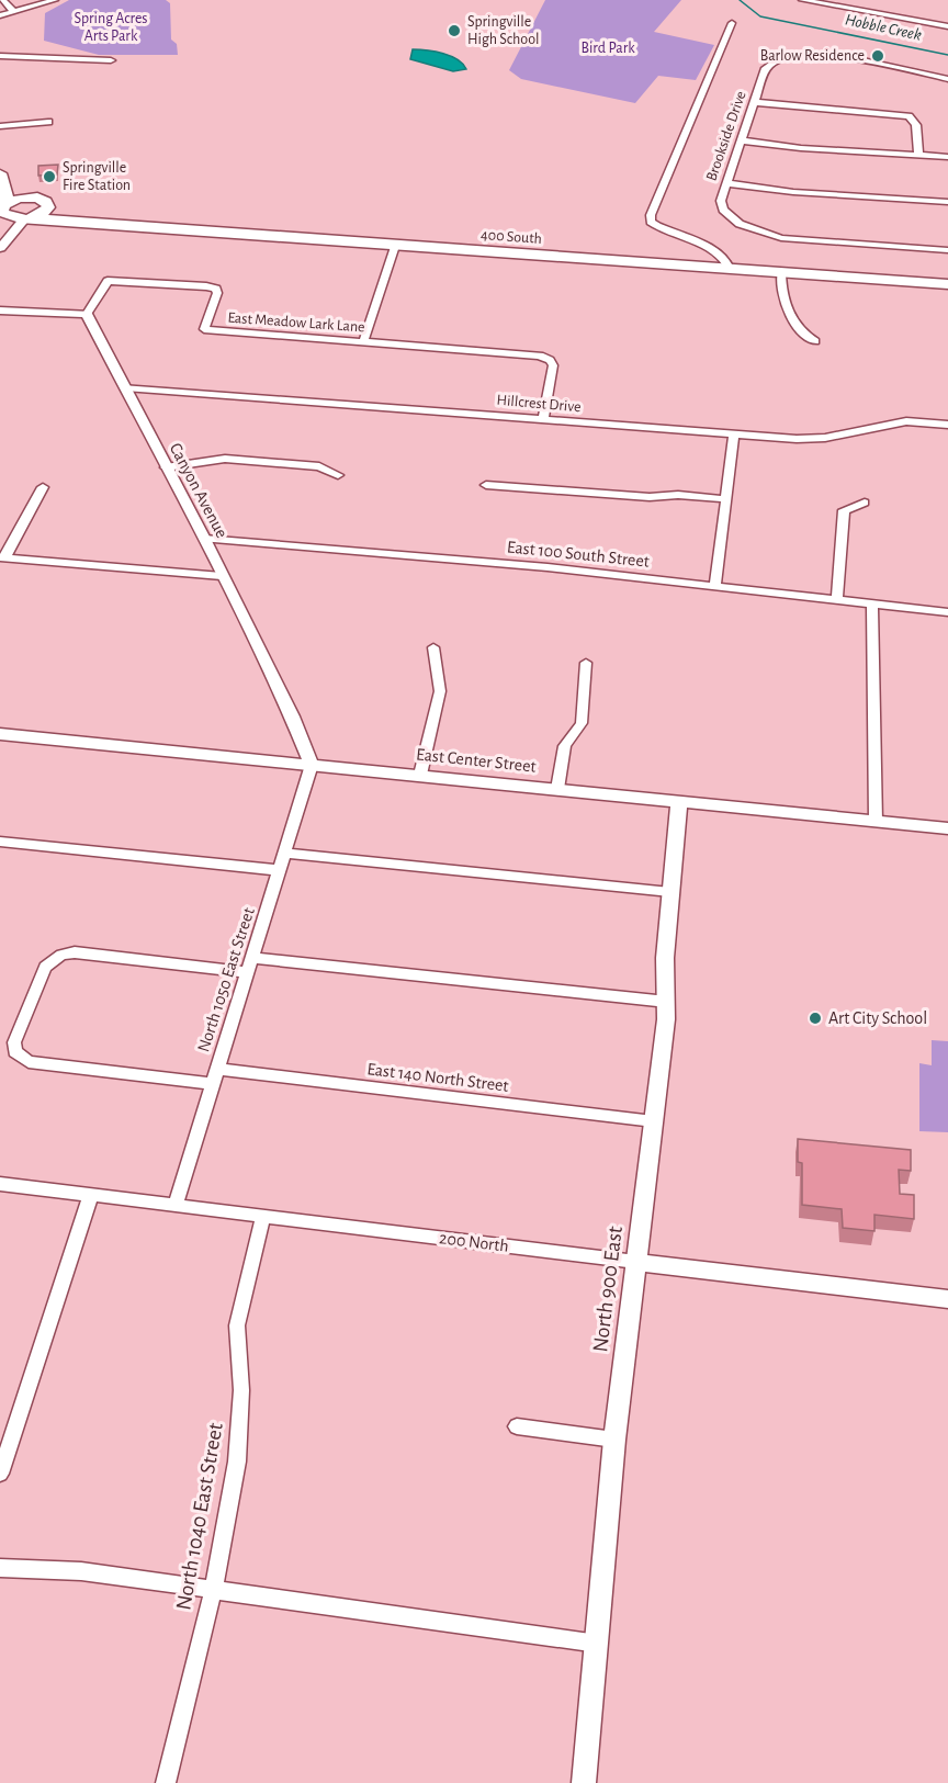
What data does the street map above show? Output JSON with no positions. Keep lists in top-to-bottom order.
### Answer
{
  "streets": {
    "main road": ["400 South"],
    "street": [
      "Brookside Drive",
      "East Meadow Lark Lane",
      "Hillcrest Drive",
      "Canyon Avenue",
      "East 100 South Street",
      "East Center Street",
      "North 1050 East Street",
      "East 140 North Street",
      "200 North",
      "North 900 East",
      "North 1040 East Street"
    ]
  },
  "crossings": [
    ["East Meadow Lark Lane", "Hillcrest Drive"],
    ["East Meadow Lark Lane", "Canyon Avenue"],
    ["Hillcrest Drive", "Canyon Avenue"],
    ["Canyon Avenue", "East 100 South Street"],
    ["Canyon Avenue", "East Center Street"],
    ["Canyon Avenue", "North 1050 East Street"],
    ["East Center Street", "North 1050 East Street"],
    ["East Center Street", "North 900 East"],
    ["North 1050 East Street", "East 140 North Street"],
    ["North 1050 East Street", "200 North"],
    ["East 140 North Street", "North 900 East"],
    ["200 North", "North 900 East"],
    ["200 North", "North 1040 East Street"]
  ],
  "water": ["Hobble Creek"],
  "parks": ["Spring Acres Arts Park", "Bird Park"],
  "places": [
    "Springville High School",
    "Barlow Residence",
    "Springville Fire Station",
    "Art City School"
  ]
}
